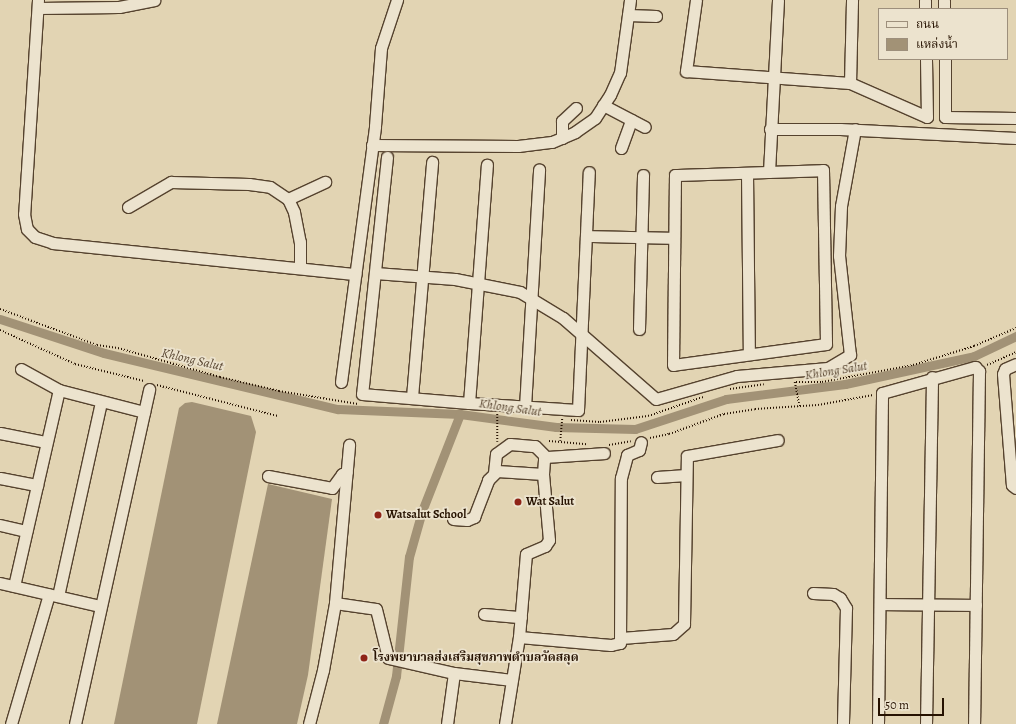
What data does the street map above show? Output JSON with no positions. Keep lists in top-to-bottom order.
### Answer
{
  "water": ["Khlong Salut"],
  "places": ["Wat Salut", "Watsalut School", "โรงพยาบาลส่งเสริมสุขภาพตำบลวัดสลุด"],
  "legend": ["ถนน", "แหล่งน้ำ"],
  "scale_bar": "50 m"
}
